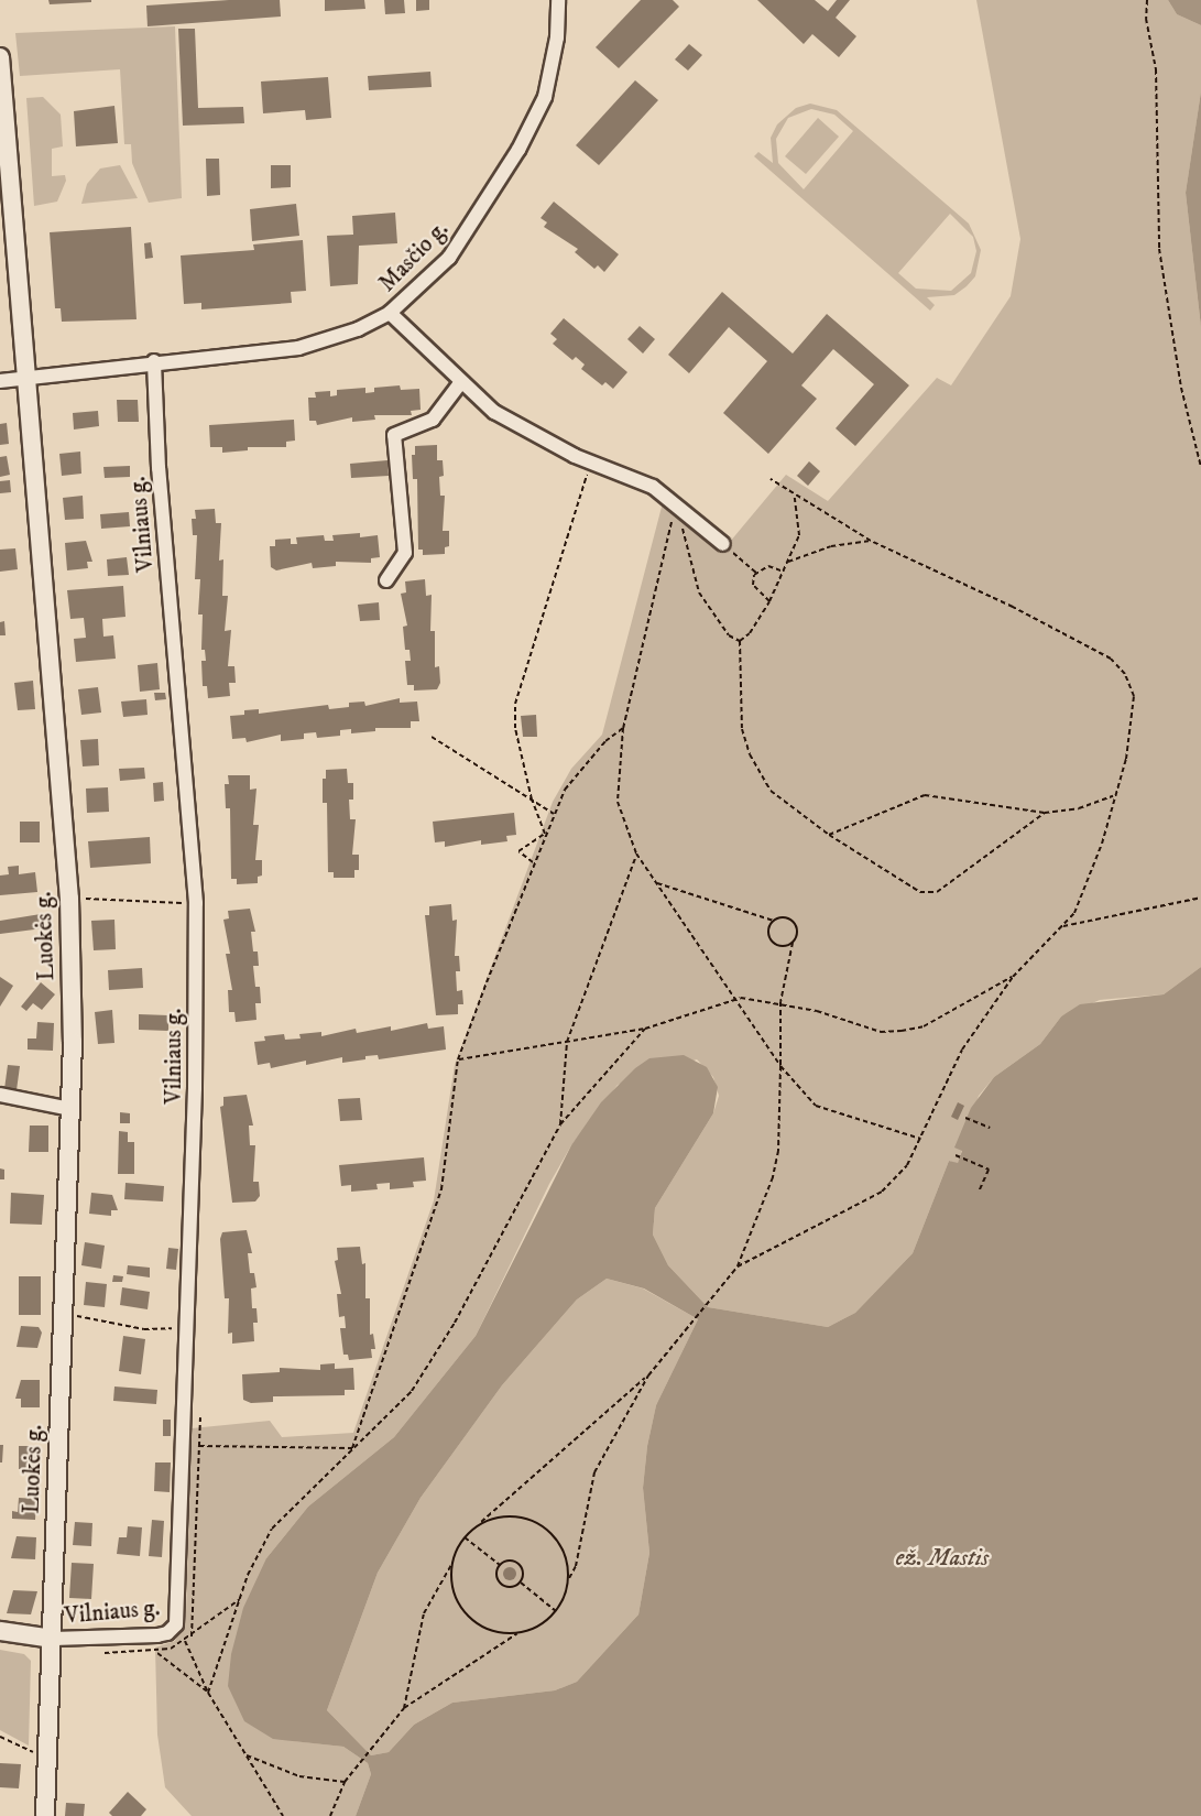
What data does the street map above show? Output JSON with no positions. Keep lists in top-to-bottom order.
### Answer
{
  "streets": {
    "main road": ["Luokės g."],
    "street": ["Masčio g.", "Vilniaus g."]
  },
  "crossings": [
    ["Masčio g.", "Vilniaus g."],
    ["Masčio g.", "Luokės g."],
    ["Vilniaus g.", "Luokės g."]
  ],
  "water": ["ež. Mastis"]
}
